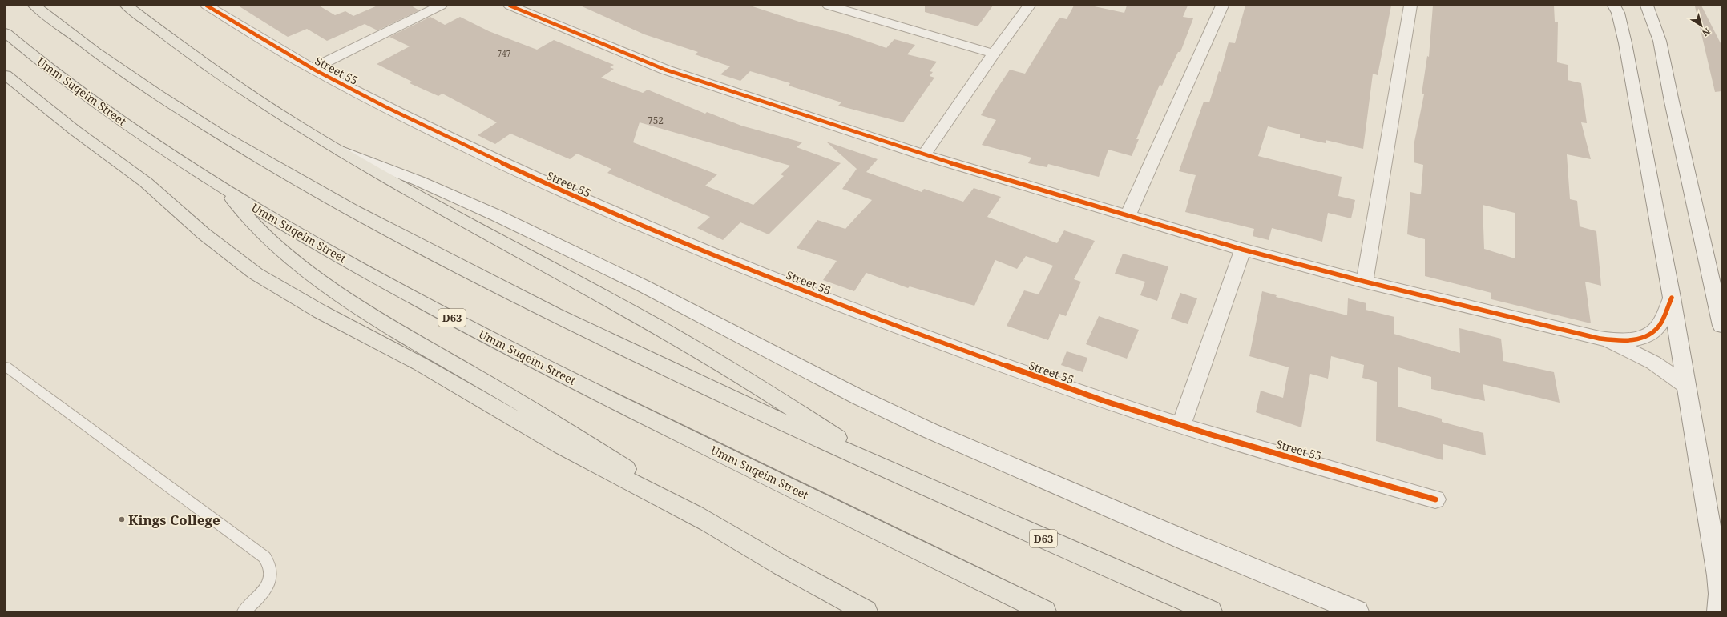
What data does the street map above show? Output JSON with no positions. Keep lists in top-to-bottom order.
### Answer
{
  "streets": {
    "main road": ["Umm Suqeim Street", "D63"],
    "street": ["Street 55"]
  },
  "places": ["Kings College"],
  "house_numbers": ["747", "752"],
  "north": "bottom right"
}
